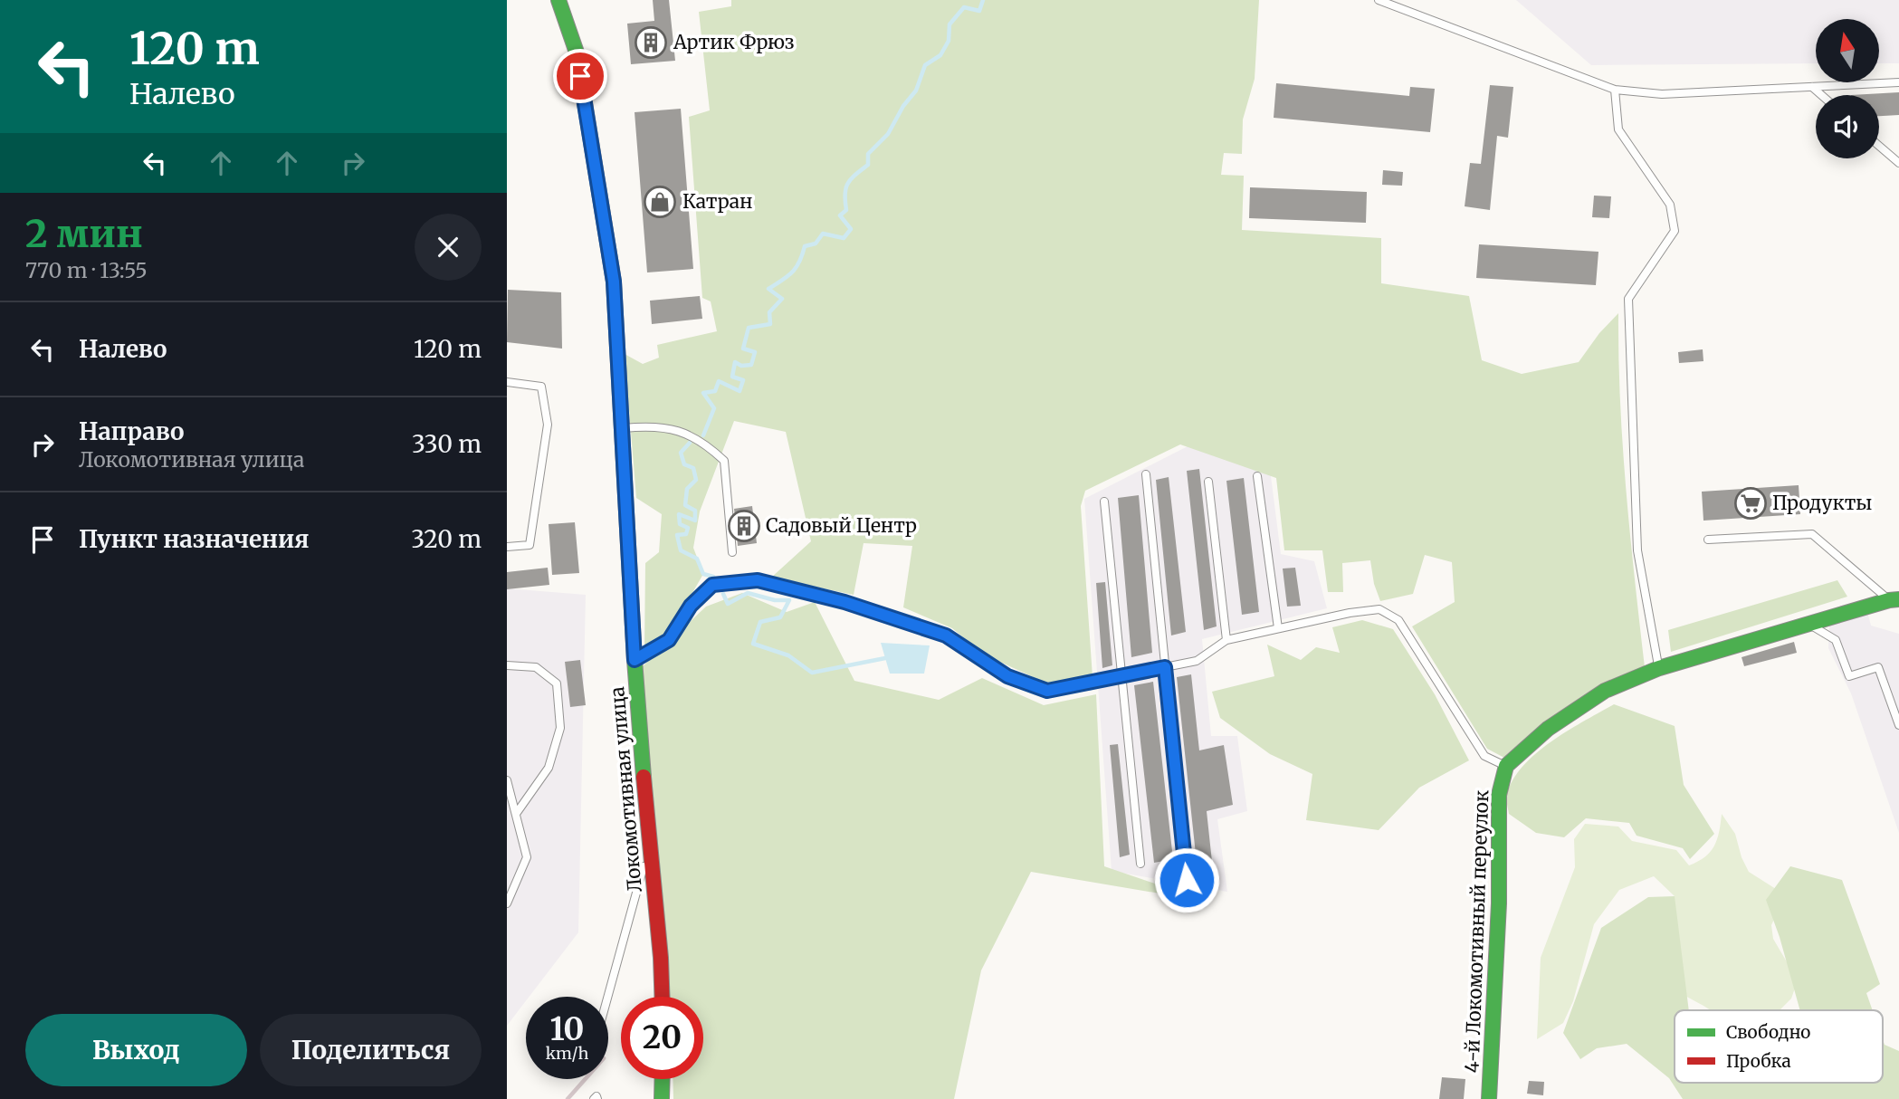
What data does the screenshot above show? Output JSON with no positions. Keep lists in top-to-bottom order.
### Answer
{
  "streets": {
    "street": ["Локомотивная улица", "4-й Локомотивный переулок"]
  },
  "places": {
    "building": ["Артик Фрюз", "Садовый Центр"],
    "shop": ["Катран"],
    "supermarket": ["Продукты"]
  },
  "legend": ["Свободно", "Пробка"],
  "north": "top",
  "page": {
    "turn": ["120 m", "Налево"],
    "heading": ["2 мин", "770 m · 13:55"],
    "list": [
      {
        "name": "Налево",
        "value": "120 m"
      },
      {
        "name": "Направо",
        "note": "Локомотивная улица",
        "value": "330 m"
      },
      {
        "name": "Пункт назначения",
        "value": "320 m"
      }
    ],
    "speed": "10 km/h",
    "limit": "20",
    "buttons": ["Выход", "Поделиться"]
  }
}
